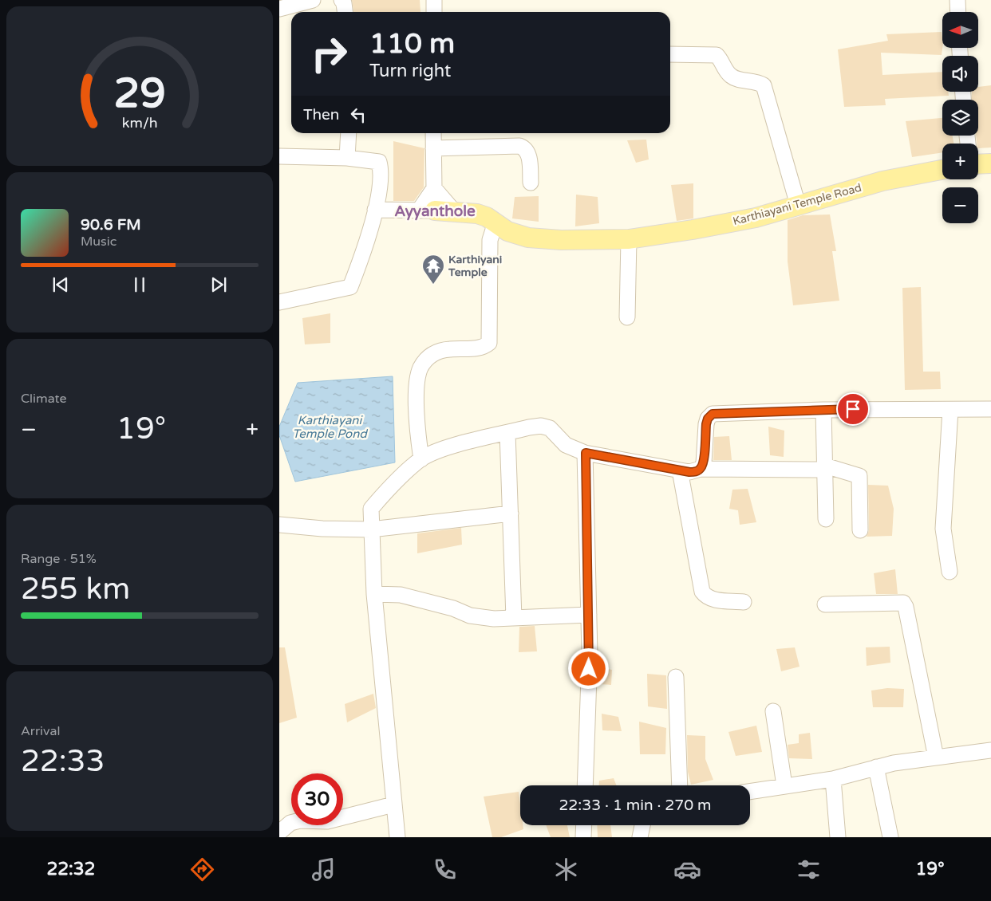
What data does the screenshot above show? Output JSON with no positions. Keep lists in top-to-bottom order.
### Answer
{
  "streets": {
    "main road": ["Karthiayani Temple Road"]
  },
  "districts": ["Ayyanthole"],
  "water": ["Karthiayani Temple Pond"],
  "places": {
    "temple": ["Karthiyani Temple"]
  },
  "north": "left",
  "page": {
    "map_buttons": ["+", "−"],
    "turn": ["110 m", "Turn right"],
    "then": "Then",
    "song": ["90.6 FM", "Music"],
    "tile": [
      "Climate",
      ["Range · 51%", "255 km"],
      ["Arrival", "22:33"]
    ],
    "heat": ["−", "19°", "+"],
    "limit": "30",
    "trip": "22:33 · 1 min · 270 m",
    "tabs": ["22:32", "19°"],
    "gauge": ["29", "km/h"]
  }
}
